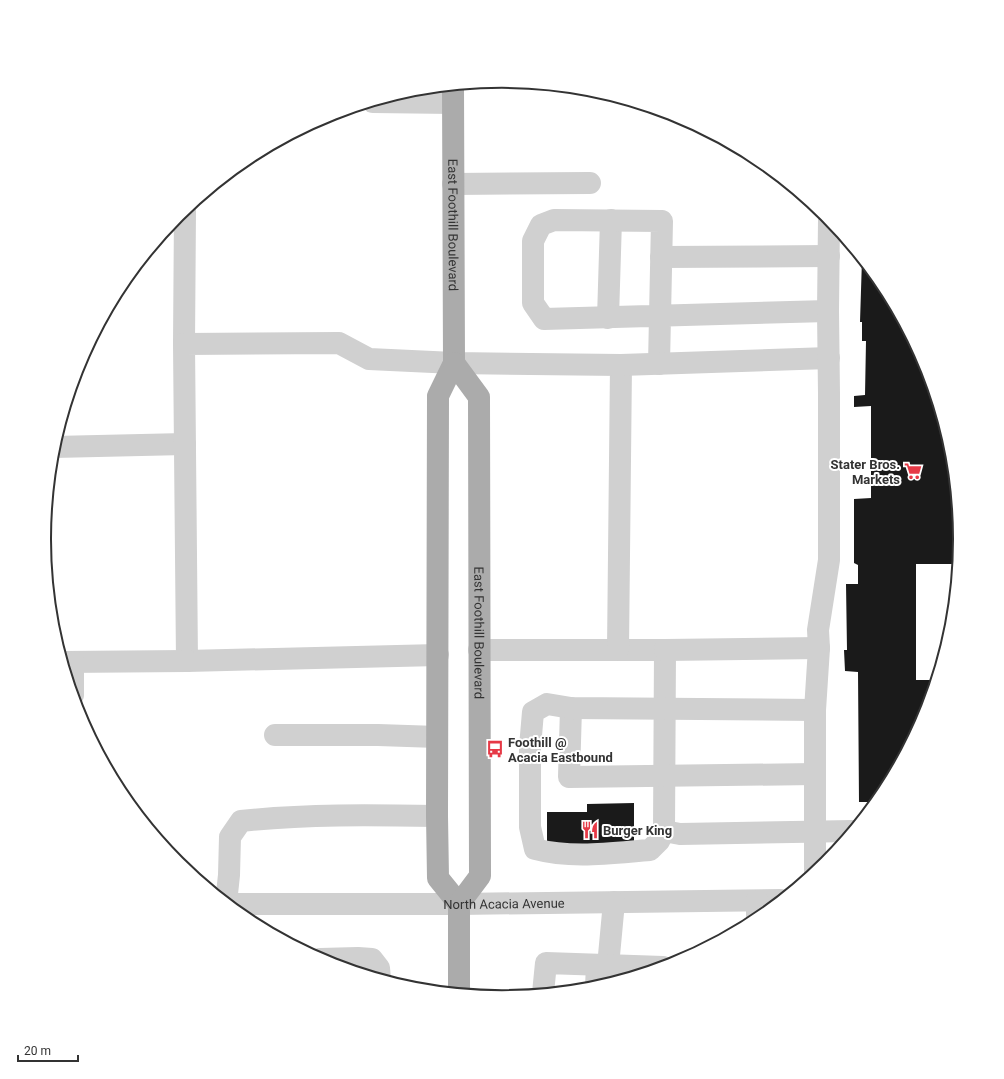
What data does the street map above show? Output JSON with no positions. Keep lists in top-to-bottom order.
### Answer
{
  "streets": {
    "main road": ["East Foothill Boulevard"],
    "street": ["North Acacia Avenue"]
  },
  "crossings": [
    ["East Foothill Boulevard", "North Acacia Avenue"]
  ],
  "places": {
    "supermarket": ["Stater Bros. Markets"],
    "bus stop": ["Foothill @ Acacia Eastbound"],
    "restaurant": ["Burger King"]
  },
  "scale_bar": "20 m"
}
